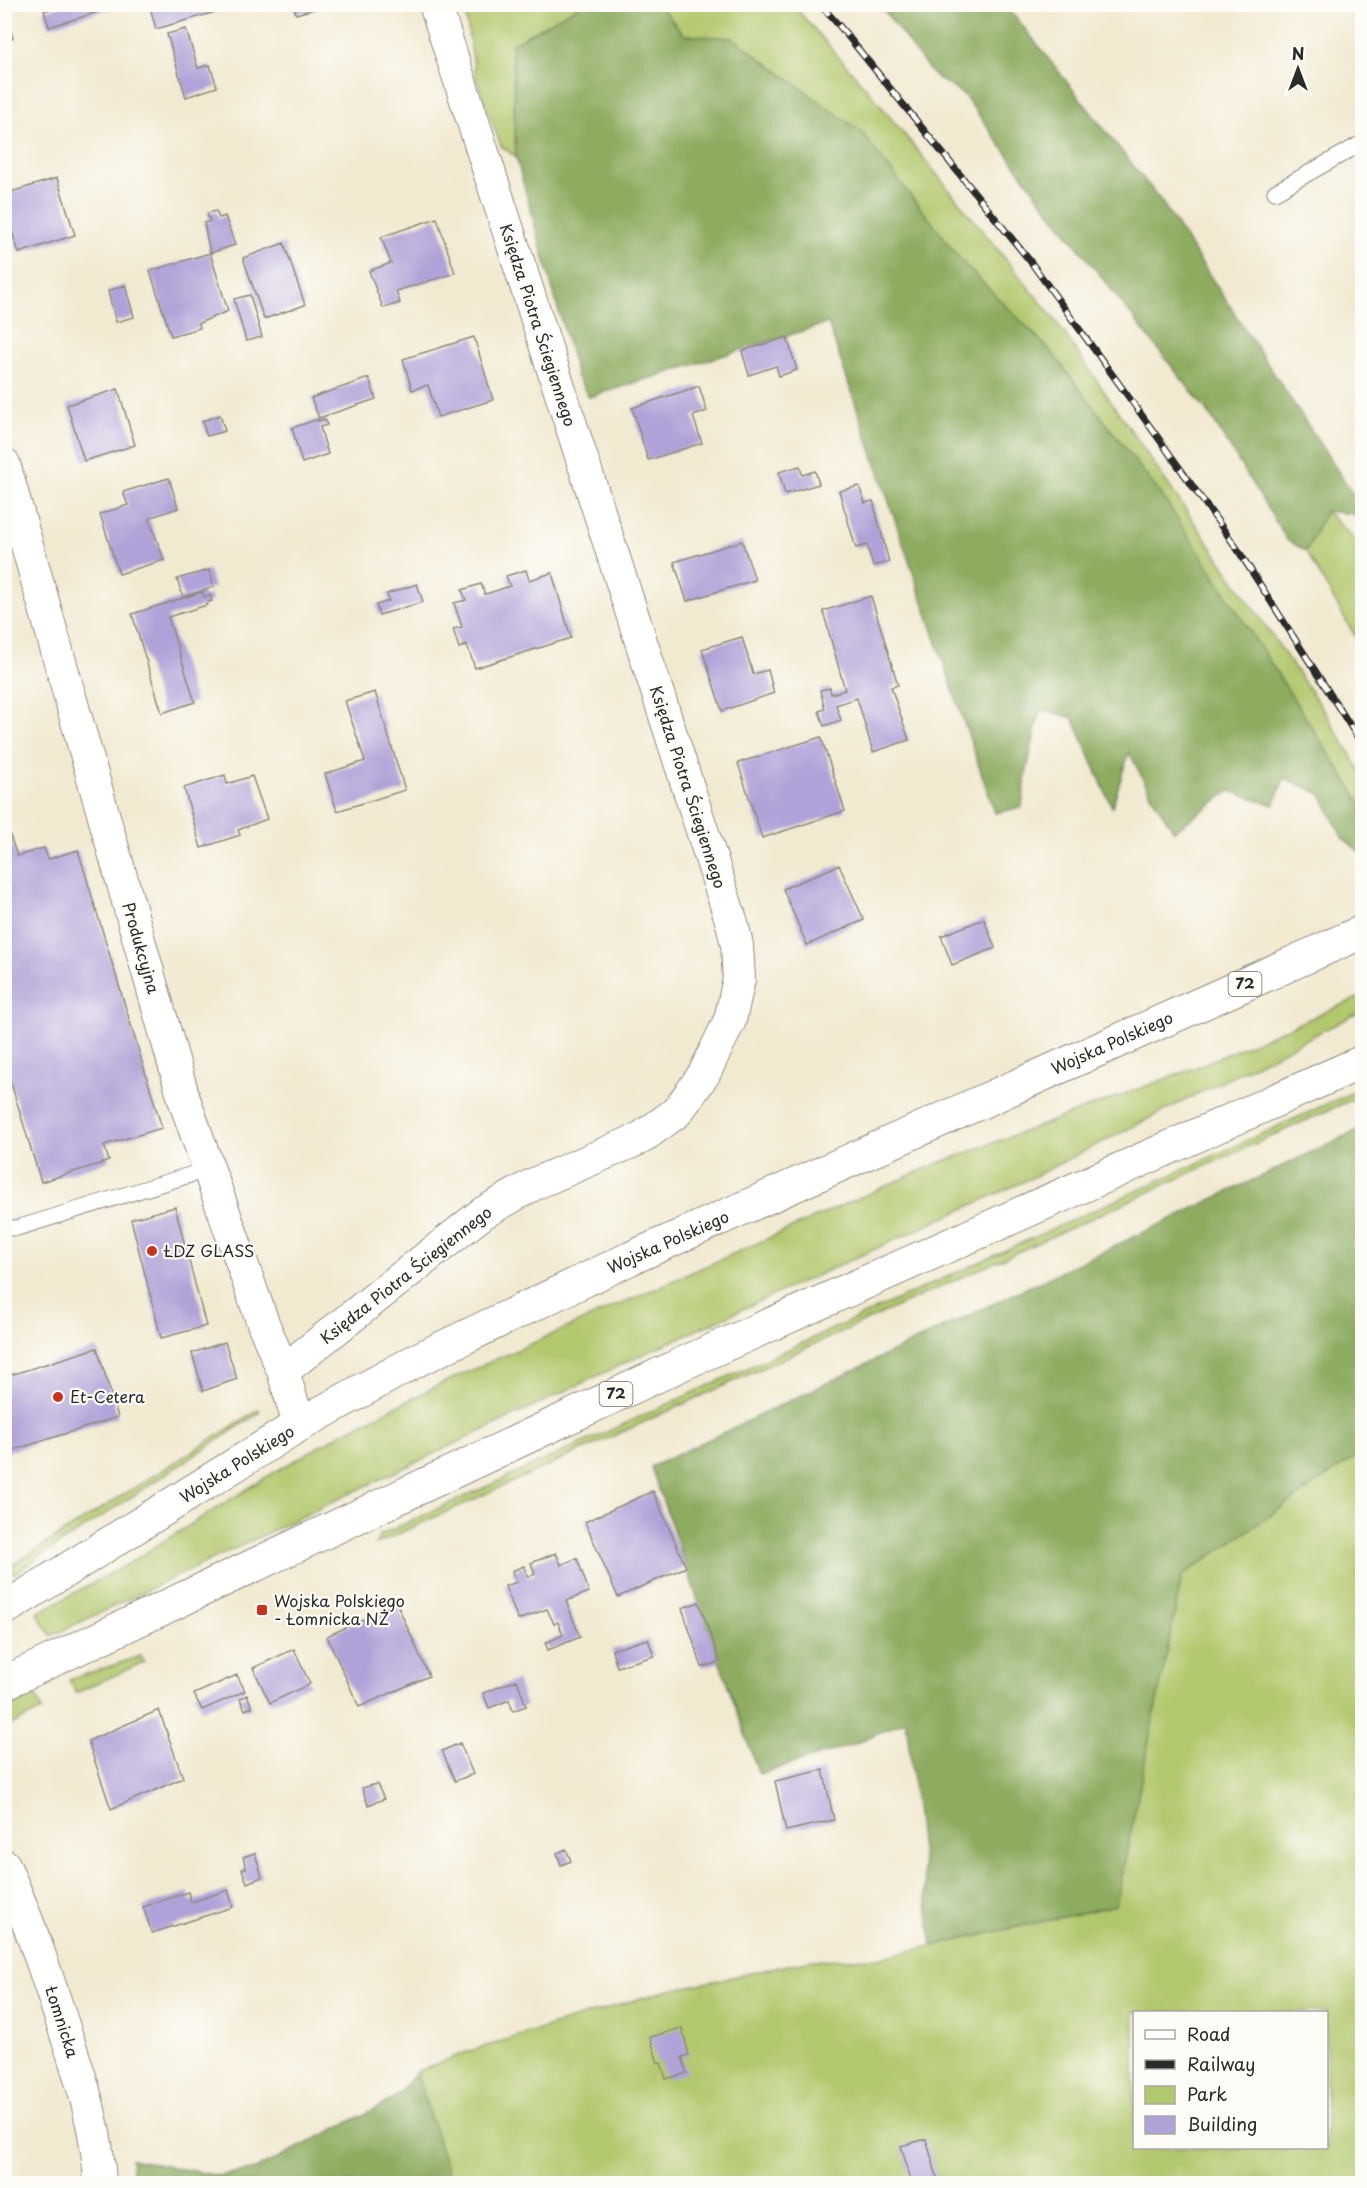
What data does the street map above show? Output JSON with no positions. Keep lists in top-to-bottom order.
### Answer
{
  "streets": {
    "main road": ["72", "Wojska Polskiego"],
    "street": ["Księdza Piotra Ściegiennego", "Produkcyjna", "Łomnicka"]
  },
  "crossings": [
    ["Księdza Piotra Ściegiennego", "Produkcyjna"],
    ["Produkcyjna", "Wojska Polskiego"]
  ],
  "places": {
    "other": ["ŁDZ GLASS", "Et-Cetera"],
    "transit": ["Wojska Polskiego - Łomnicka NŻ"]
  },
  "legend": [
    "Road",
    "Railway",
    "Park",
    "Building"
  ],
  "north": "top"
}
